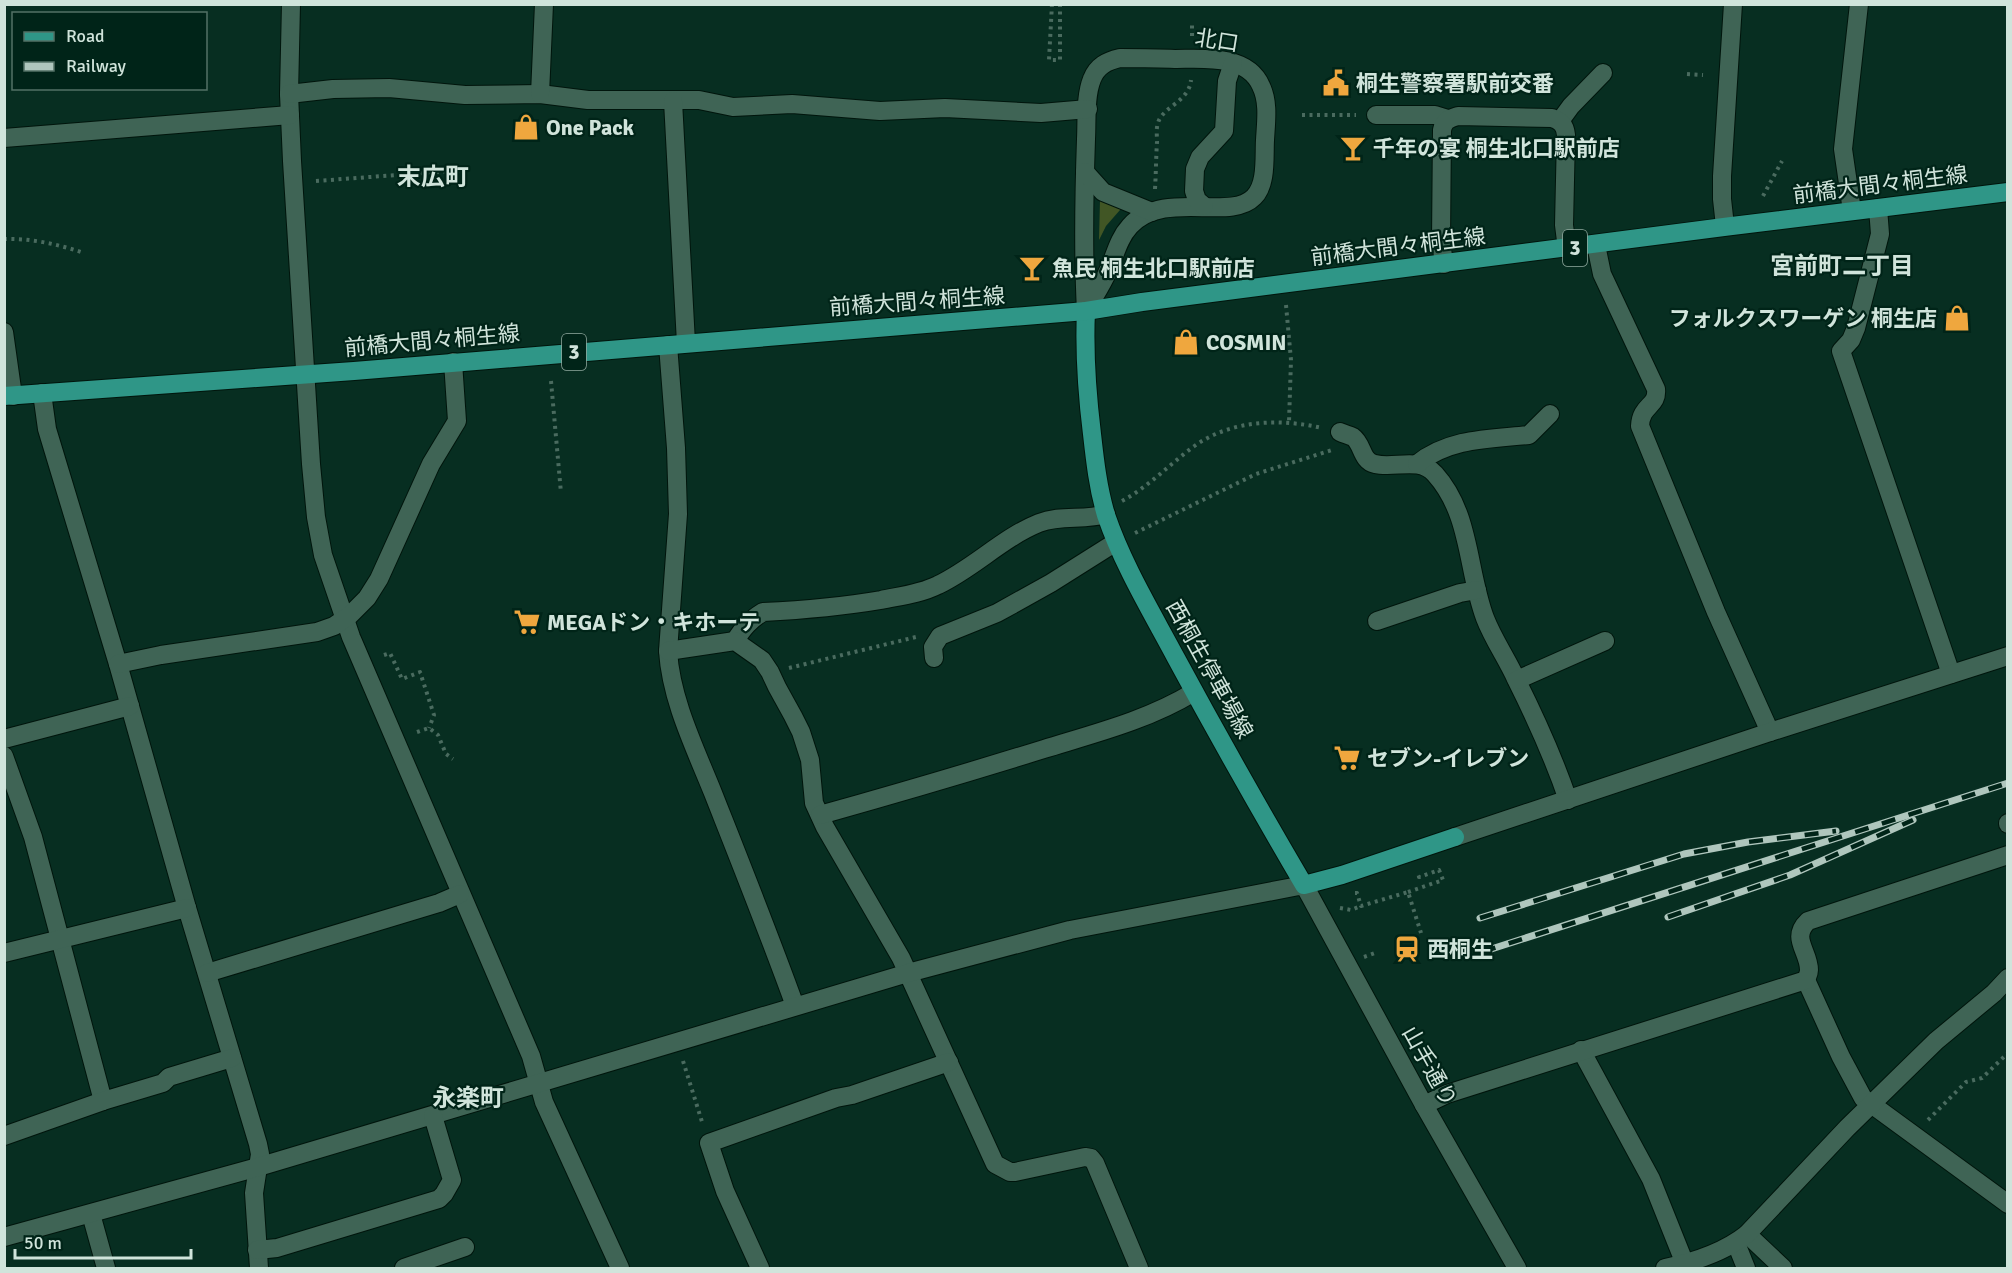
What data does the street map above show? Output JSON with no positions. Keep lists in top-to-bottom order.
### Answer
{
  "streets": {
    "main road": ["前橋大間々桐生線", "3", "西桐生停車場線"],
    "street": ["北口", "山手通り"]
  },
  "crossings": [
    ["北口", "前橋大間々桐生線"],
    ["北口", "西桐生停車場線"],
    ["前橋大間々桐生線", "西桐生停車場線"],
    ["西桐生停車場線", "山手通り"]
  ],
  "districts": ["末広町", "宮前町二丁目", "永楽町"],
  "places": {
    "public building": ["桐生警察署駅前交番"],
    "shop": ["One Pack", "フォルクスワーゲン 桐生店", "COSMIN"],
    "bar": ["千年の宴 桐生北口駅前店", "魚民 桐生北口駅前店"],
    "supermarket": ["MEGAドン・キホーテ", "セブン-イレブン"],
    "station": ["西桐生"]
  },
  "legend": ["Road", "Railway"],
  "scale_bar": "50 m"
}
